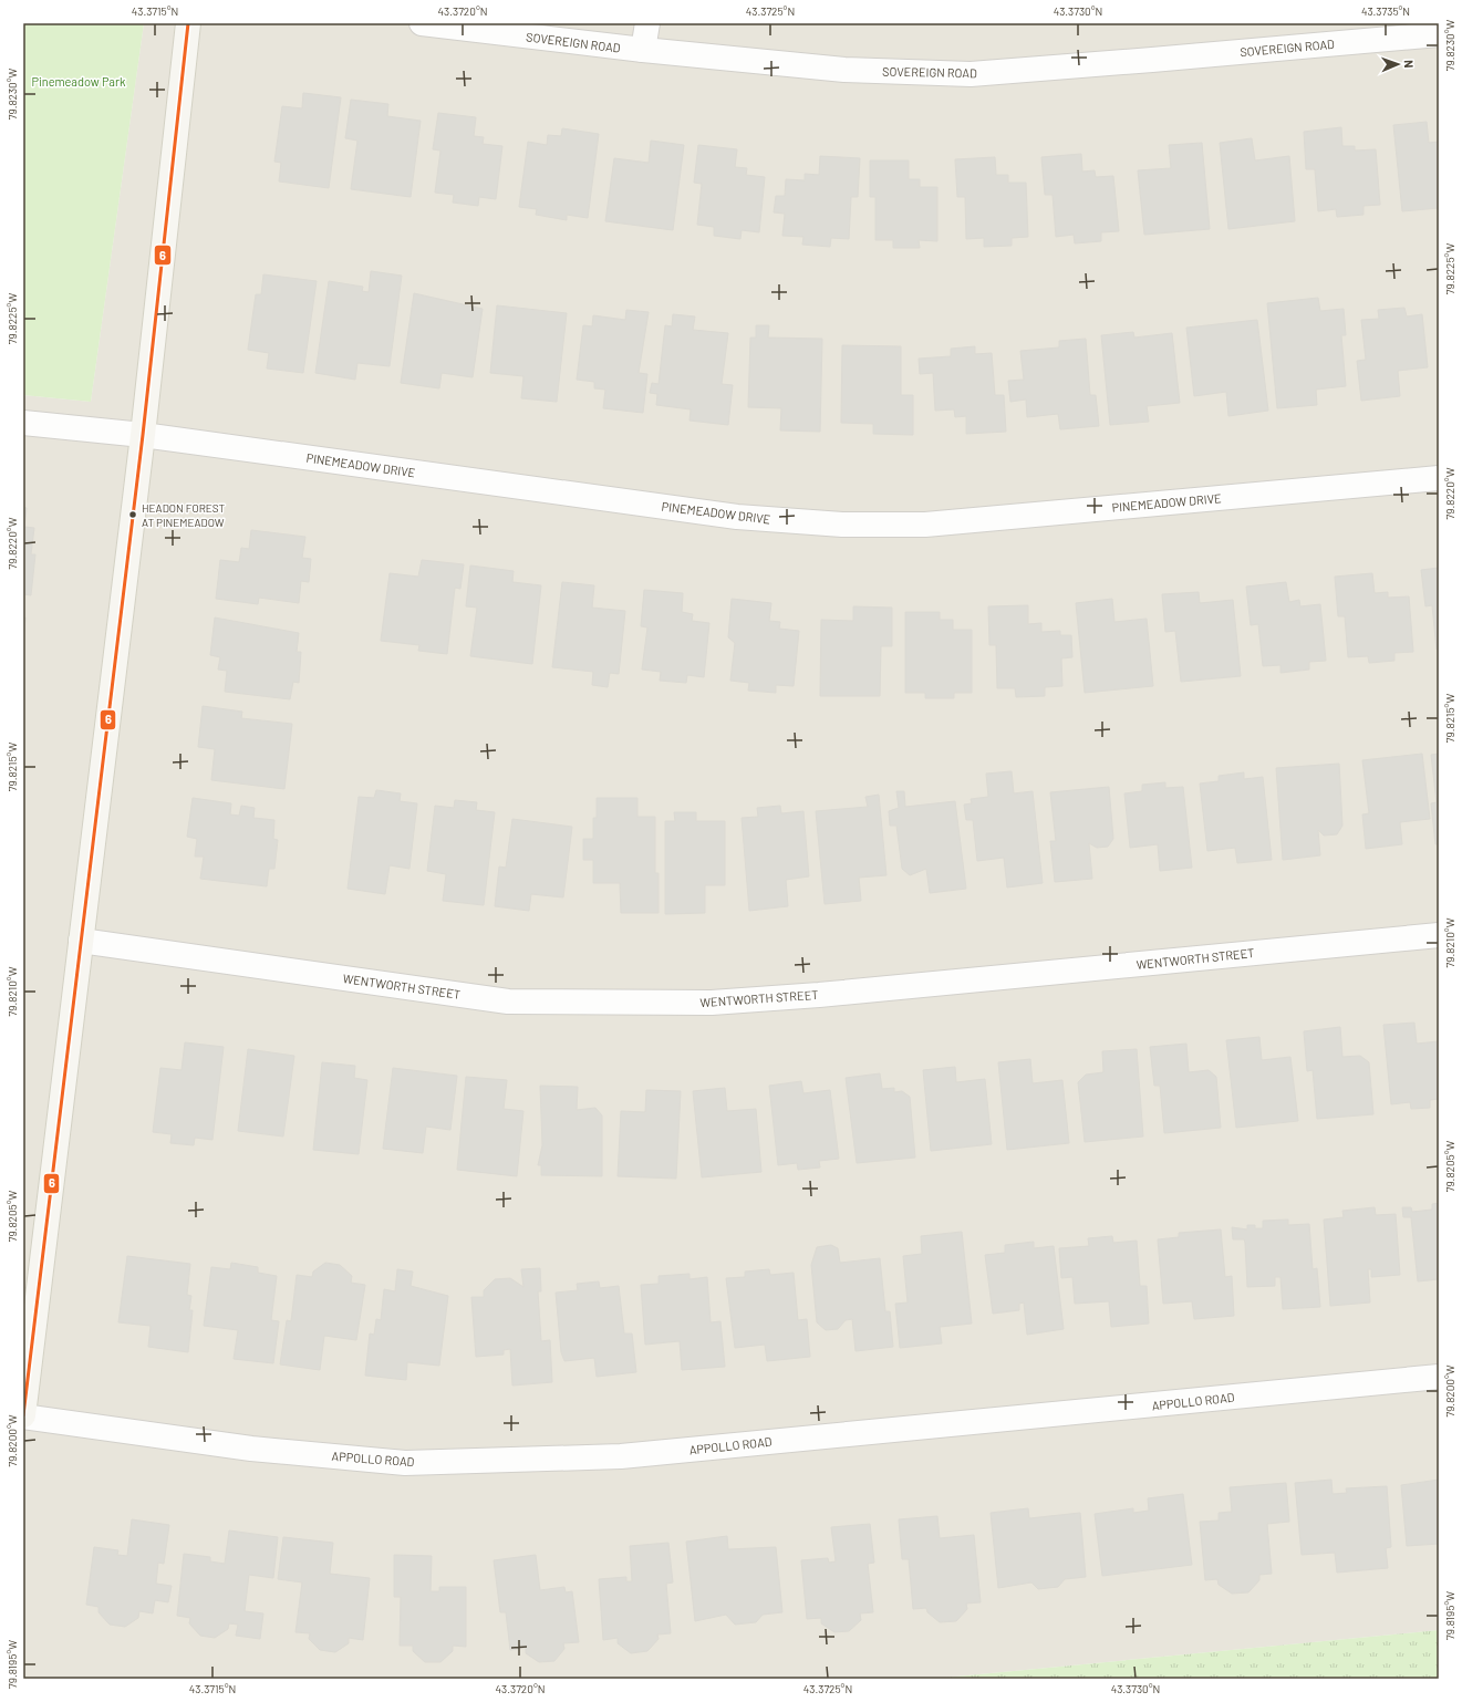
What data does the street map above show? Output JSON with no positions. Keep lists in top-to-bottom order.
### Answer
{
  "streets": {
    "street": [
      "SOVEREIGN ROAD",
      "PINEMEADOW DRIVE",
      "WENTWORTH STREET",
      "APPOLLO ROAD"
    ]
  },
  "parks": ["Pinemeadow Park"],
  "places": ["HEADON FOREST AT PINEMEADOW"],
  "lines": ["transit line 6"],
  "north": "right",
  "coordinates": [
    "43.3715°N",
    "43.3720°N",
    "43.3725°N",
    "43.3730°N",
    "43.3735°N",
    "79.8230°W",
    "79.8225°W",
    "79.8220°W",
    "79.8215°W",
    "79.8210°W",
    "79.8205°W",
    "79.8200°W",
    "79.8195°W"
  ]
}
